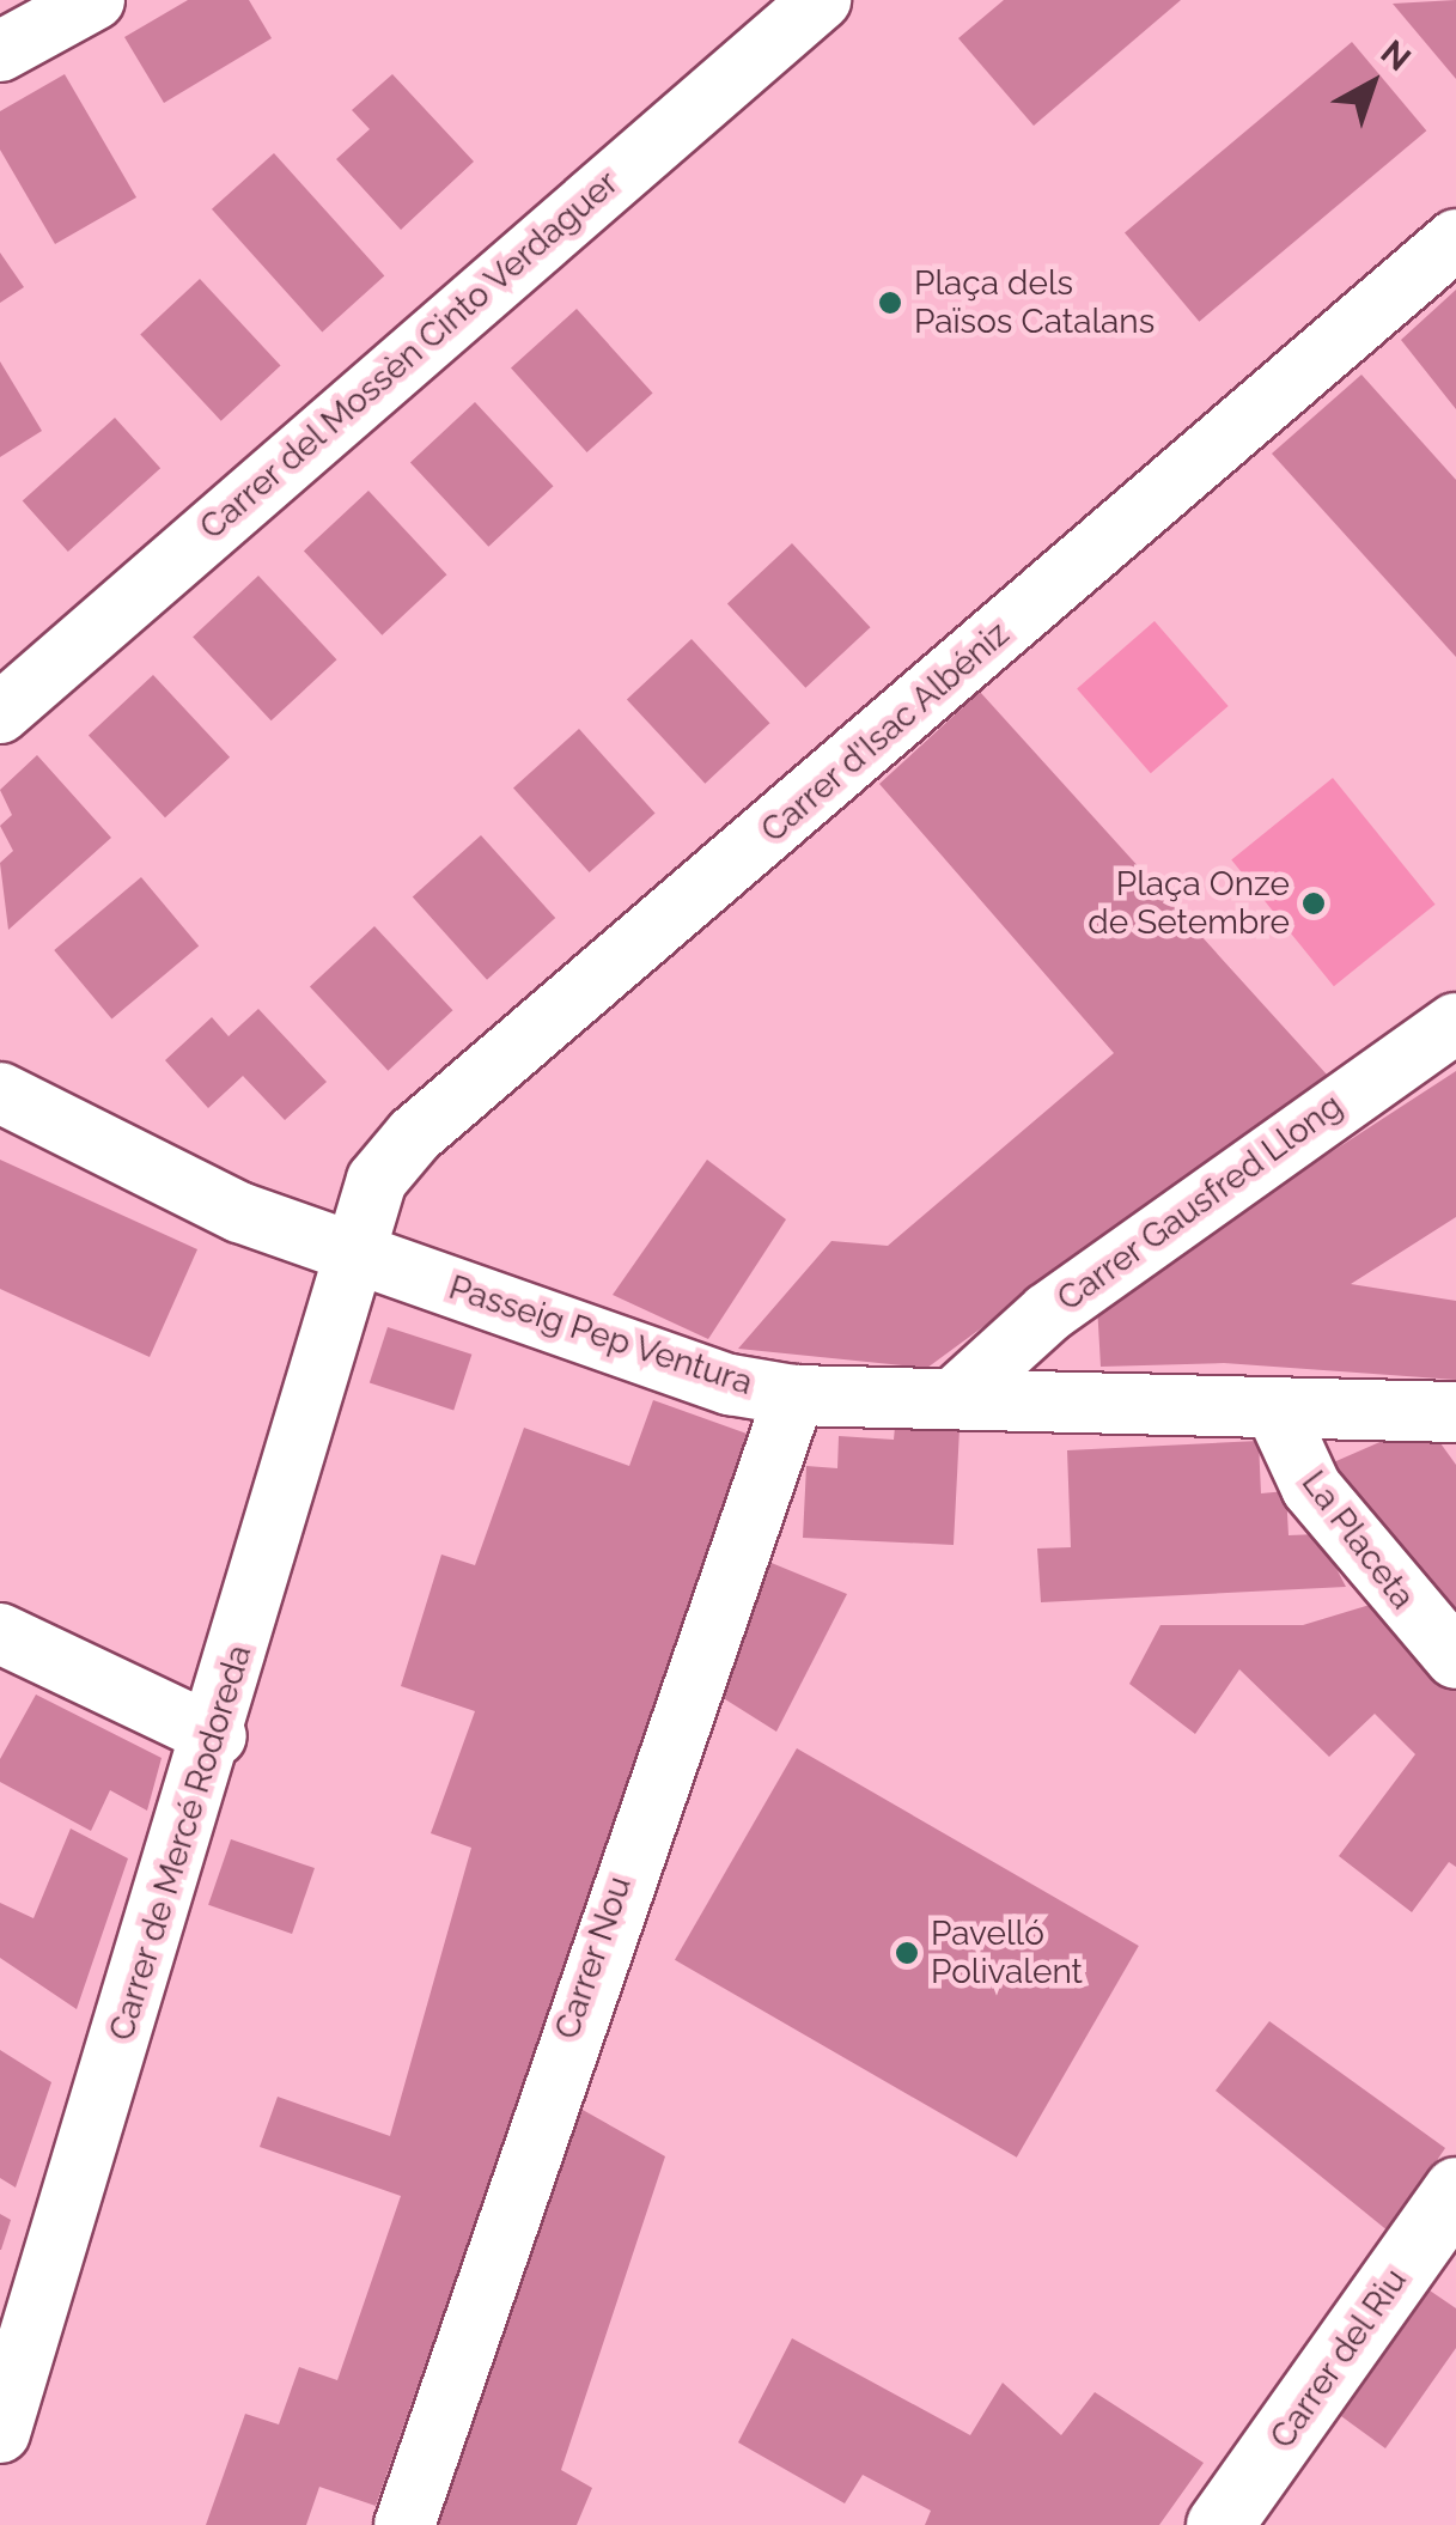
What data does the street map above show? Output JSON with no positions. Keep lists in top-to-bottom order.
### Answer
{
  "streets": {
    "street": [
      "Carrer del Mossèn Cinto Verdaguer",
      "Carrer d'Isac Albéniz",
      "Carrer Gausfred Llong",
      "Passeig Pep Ventura",
      "La Placeta",
      "Carrer de Mercé Rodoreda",
      "Carrer Nou",
      "Carrer del Riu"
    ]
  },
  "crossings": [
    ["Carrer d'Isac Albéniz", "Passeig Pep Ventura"],
    ["Carrer d'Isac Albéniz", "Carrer de Mercé Rodoreda"],
    ["Carrer Gausfred Llong", "Passeig Pep Ventura"],
    ["Passeig Pep Ventura", "La Placeta"],
    ["Passeig Pep Ventura", "Carrer de Mercé Rodoreda"],
    ["Passeig Pep Ventura", "Carrer Nou"]
  ],
  "places": ["Plaça dels Països Catalans", "Plaça Onze de Setembre", "Pavelló Polivalent"],
  "north": "top right"
}
